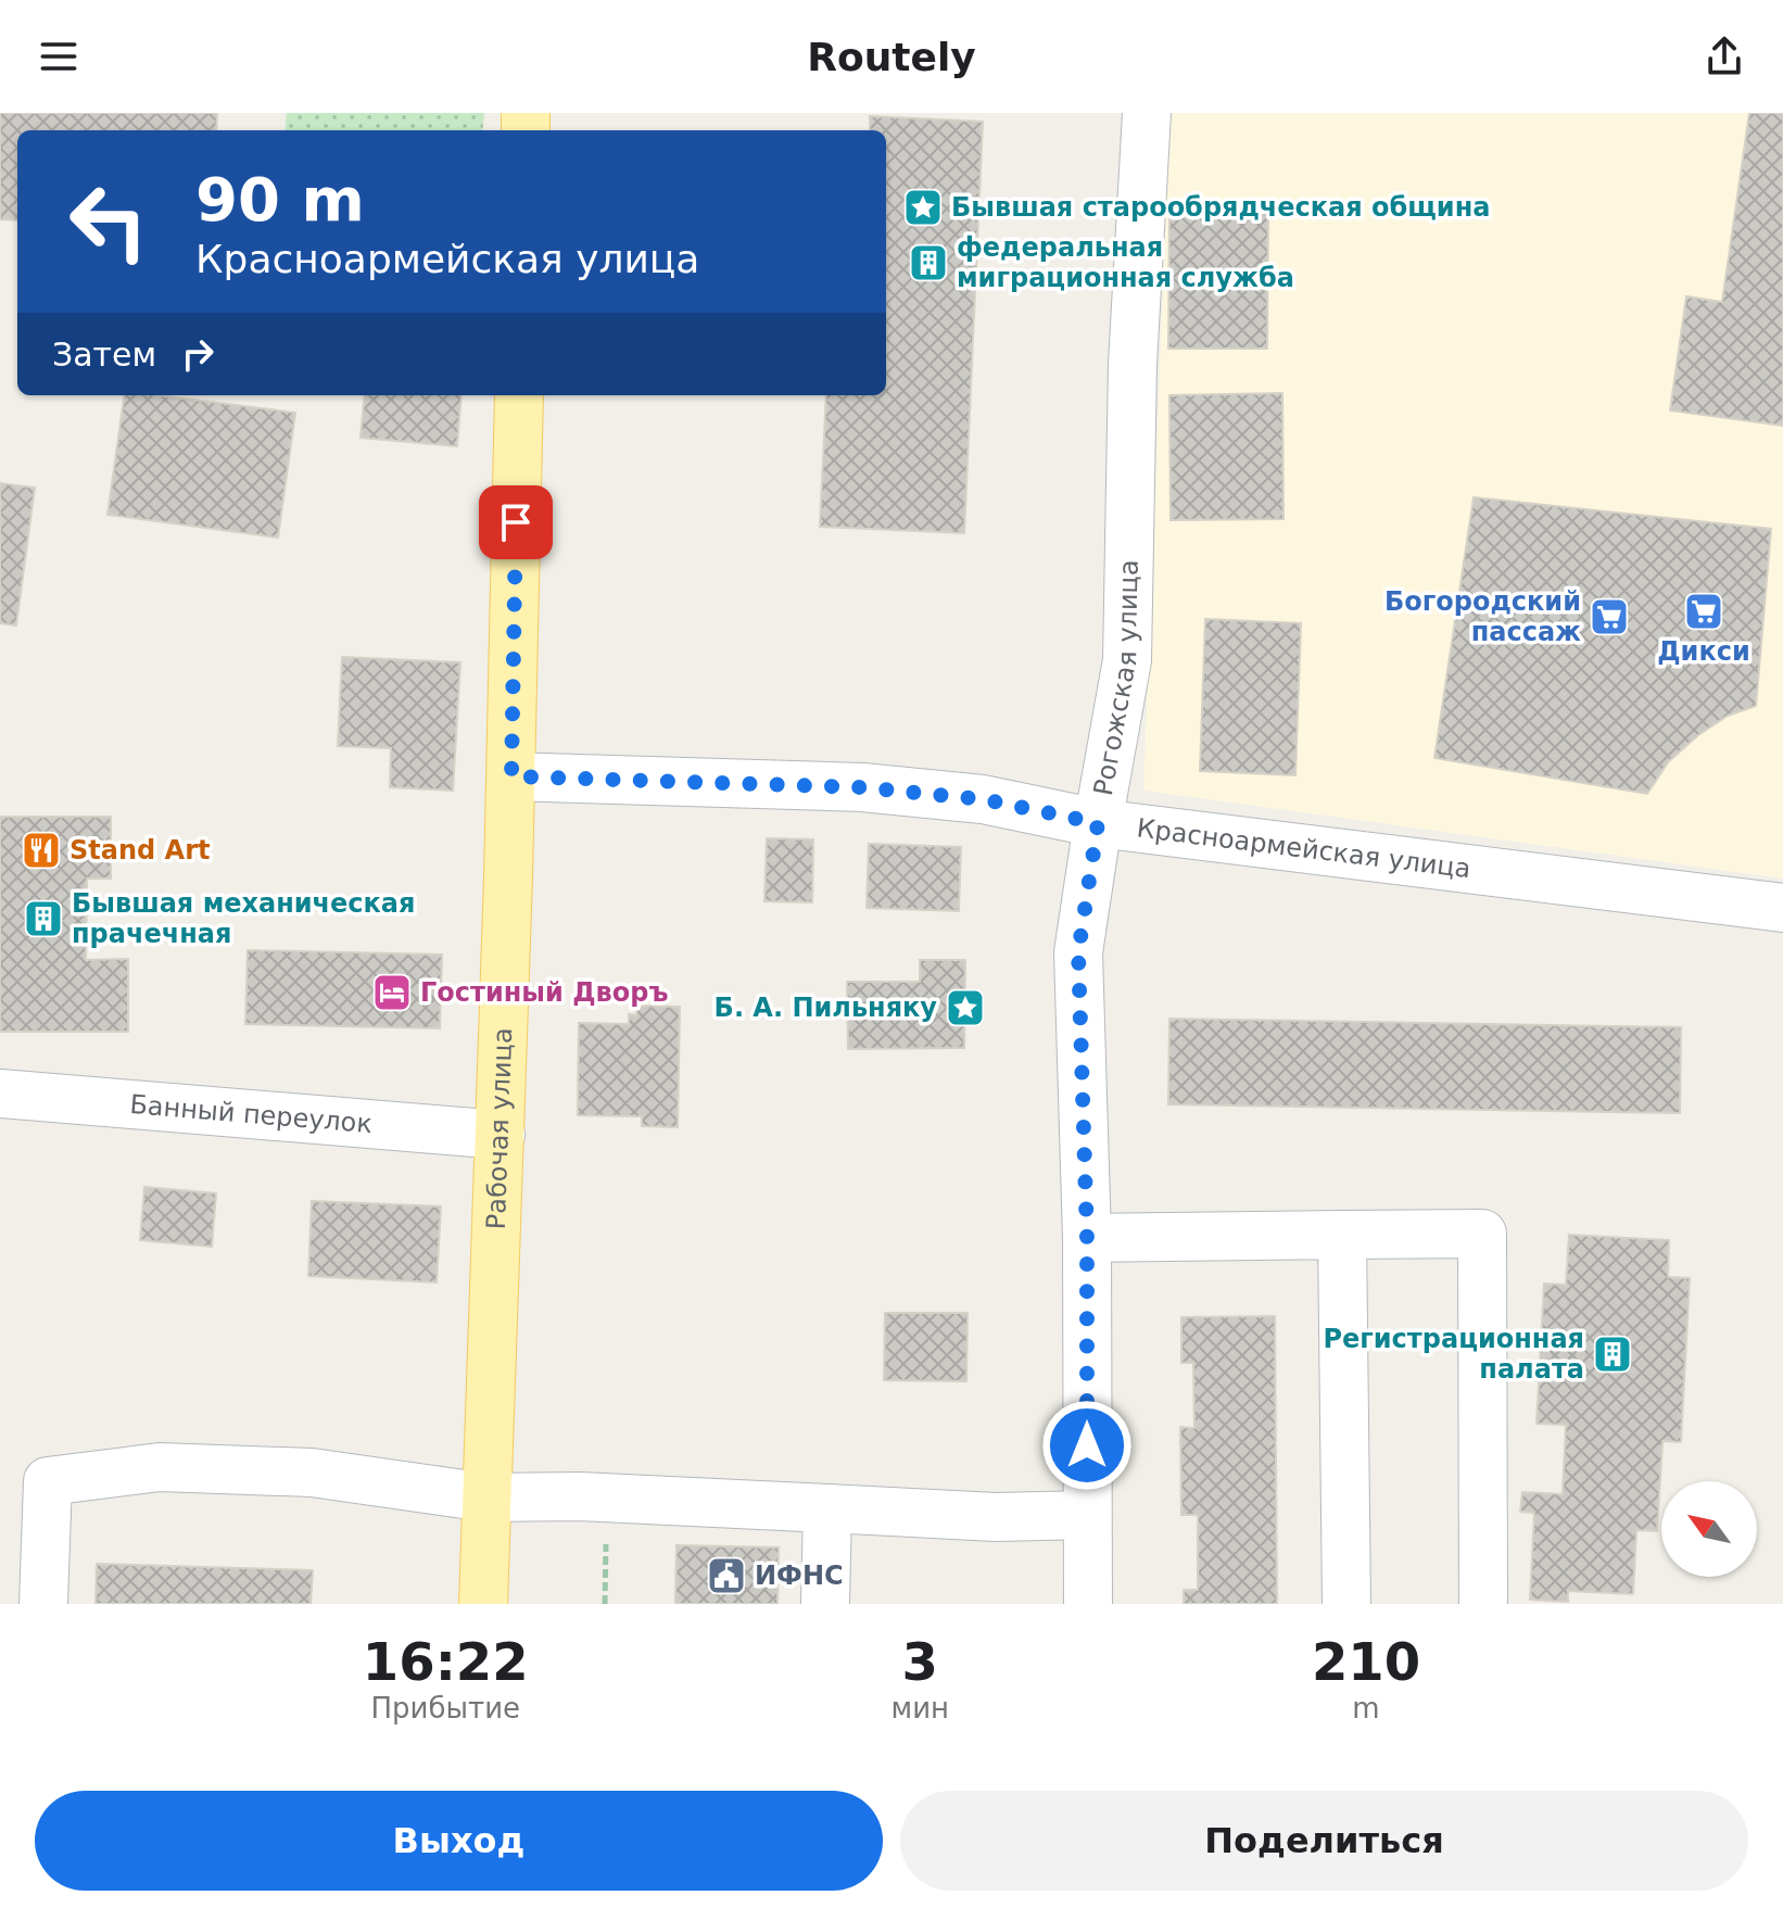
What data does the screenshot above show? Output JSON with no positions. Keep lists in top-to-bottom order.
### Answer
{
  "streets": {
    "main road": ["Рабочая улица"],
    "street": ["Рогожская улица", "Красноармейская улица", "Банный переулок"]
  },
  "crossings": [
    ["Рогожская улица", "Красноармейская улица"],
    ["Красноармейская улица", "Рабочая улица"],
    ["Банный переулок", "Рабочая улица"]
  ],
  "places": {
    "place": ["Бывшая старообрядческая община", "Б. А. Пильняку"],
    "building": ["федеральная миграционная служба", "Бывшая механическая прачечная", "Регистрационная палата"],
    "supermarket": ["Дикси", "Богородский пассаж"],
    "restaurant": ["Stand Art"],
    "hotel": ["Гостиный Дворъ"],
    "public building": ["ИФНС"]
  },
  "north": "top left",
  "page": {
    "header": "Routely",
    "turn": ["90 m", "Красноармейская улица"],
    "then": "Затем",
    "eta": [
      "16:22",
      "Прибытие",
      "3",
      "мин",
      "210",
      "m"
    ],
    "buttons": ["Выход", "Поделиться"]
  }
}
